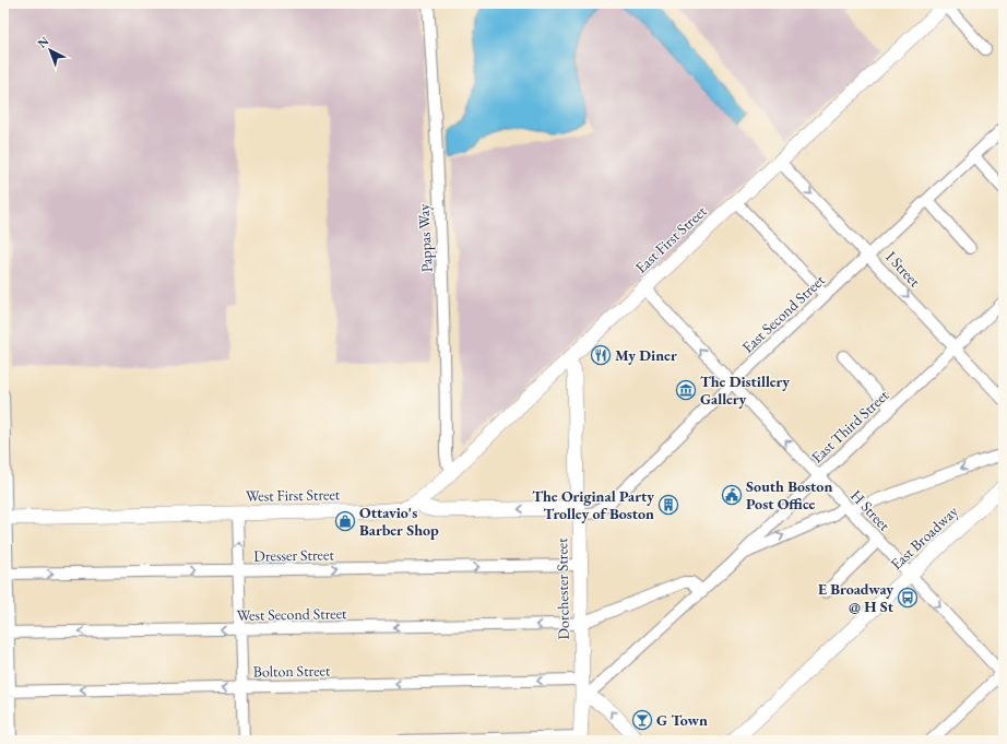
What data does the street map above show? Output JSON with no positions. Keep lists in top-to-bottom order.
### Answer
{
  "streets": {
    "main road": [
      "East First Street",
      "West First Street",
      "East Broadway",
      "Dorchester Street"
    ],
    "street": [
      "Pappas Way",
      "I Street",
      "East Second Street",
      "East Third Street",
      "H Street",
      "Dresser Street",
      "West Second Street",
      "Bolton Street"
    ]
  },
  "crossings": [
    ["Pappas Way", "East First Street"],
    ["East First Street", "I Street"],
    ["East First Street", "West First Street"],
    ["East First Street", "H Street"],
    ["East First Street", "Dorchester Street"],
    ["I Street", "East Second Street"],
    ["I Street", "East Third Street"],
    ["East Second Street", "H Street"],
    ["East Second Street", "Dorchester Street"],
    ["East Third Street", "H Street"],
    ["East Third Street", "Dorchester Street"],
    ["East Third Street", "West Second Street"],
    ["H Street", "East Broadway"],
    ["Dresser Street", "Dorchester Street"],
    ["Dorchester Street", "West Second Street"],
    ["Dorchester Street", "Bolton Street"]
  ],
  "one_way": ["Dresser Street", "West Second Street"],
  "places": {
    "restaurant": ["My Diner"],
    "museum": ["The Distillery Gallery"],
    "public building": ["South Boston Post Office"],
    "building": ["The Original Party Trolley of Boston"],
    "shop": ["Ottavio's Barber Shop"],
    "bus stop": ["E Broadway @ H St"],
    "bar": ["G Town"]
  },
  "north": "top left"
}
